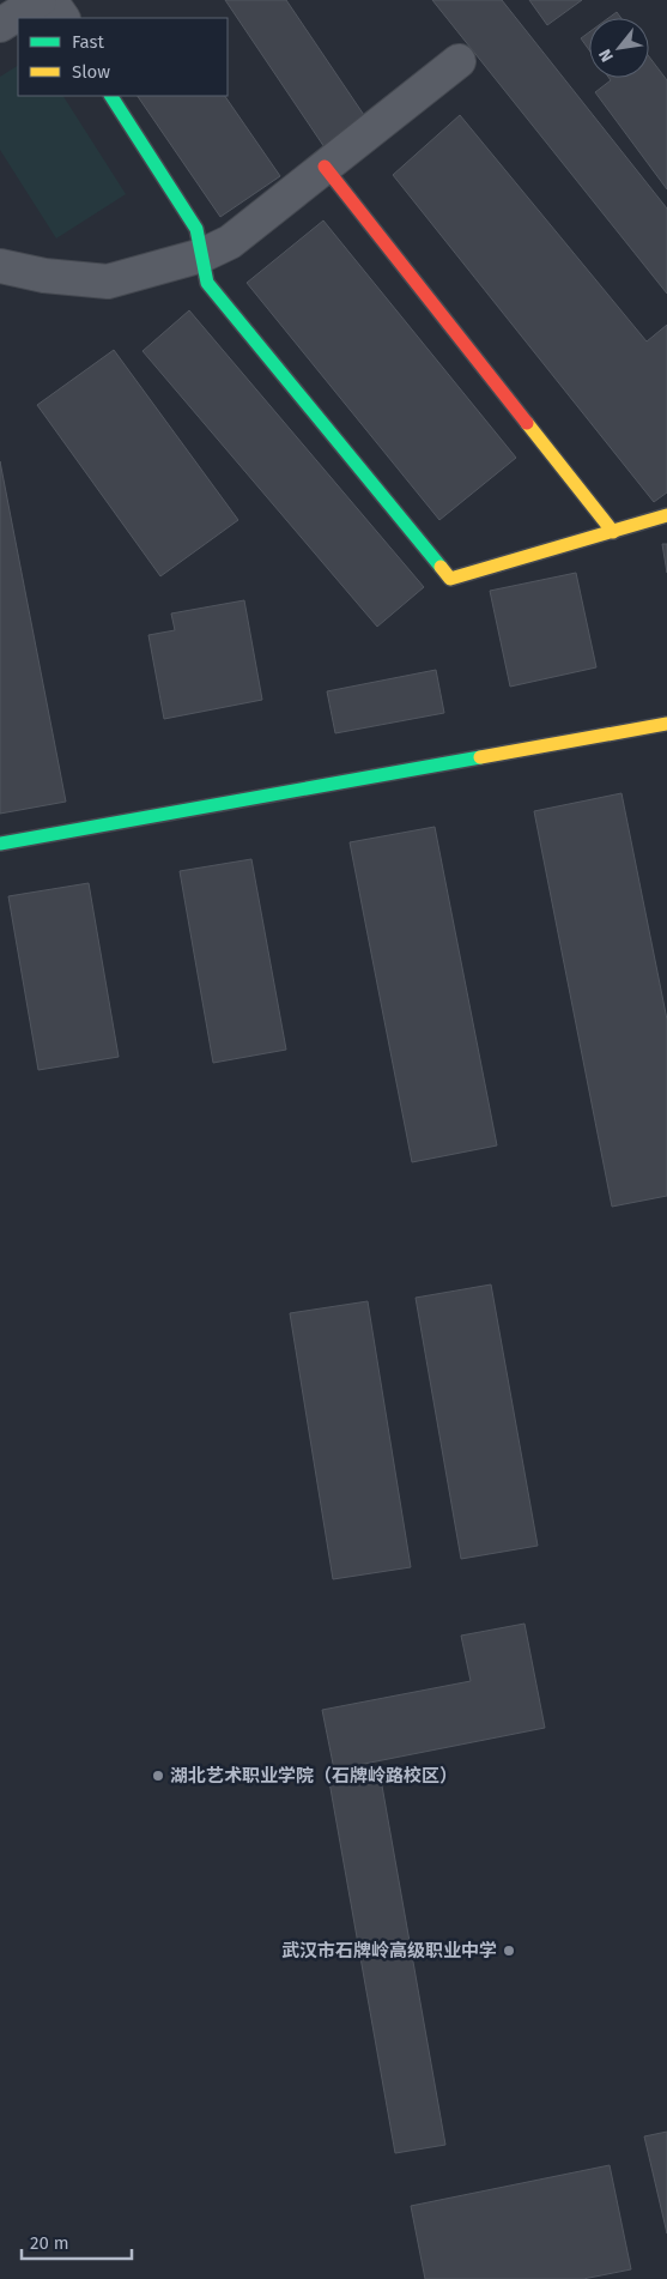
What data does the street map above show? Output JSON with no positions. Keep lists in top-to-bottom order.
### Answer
{
  "places": ["湖北艺术职业学院（石牌岭路校区）", "武汉市石牌岭高级职业中学"],
  "legend": ["Fast", "Slow"],
  "scale_bar": "20 m",
  "north": "bottom left"
}
